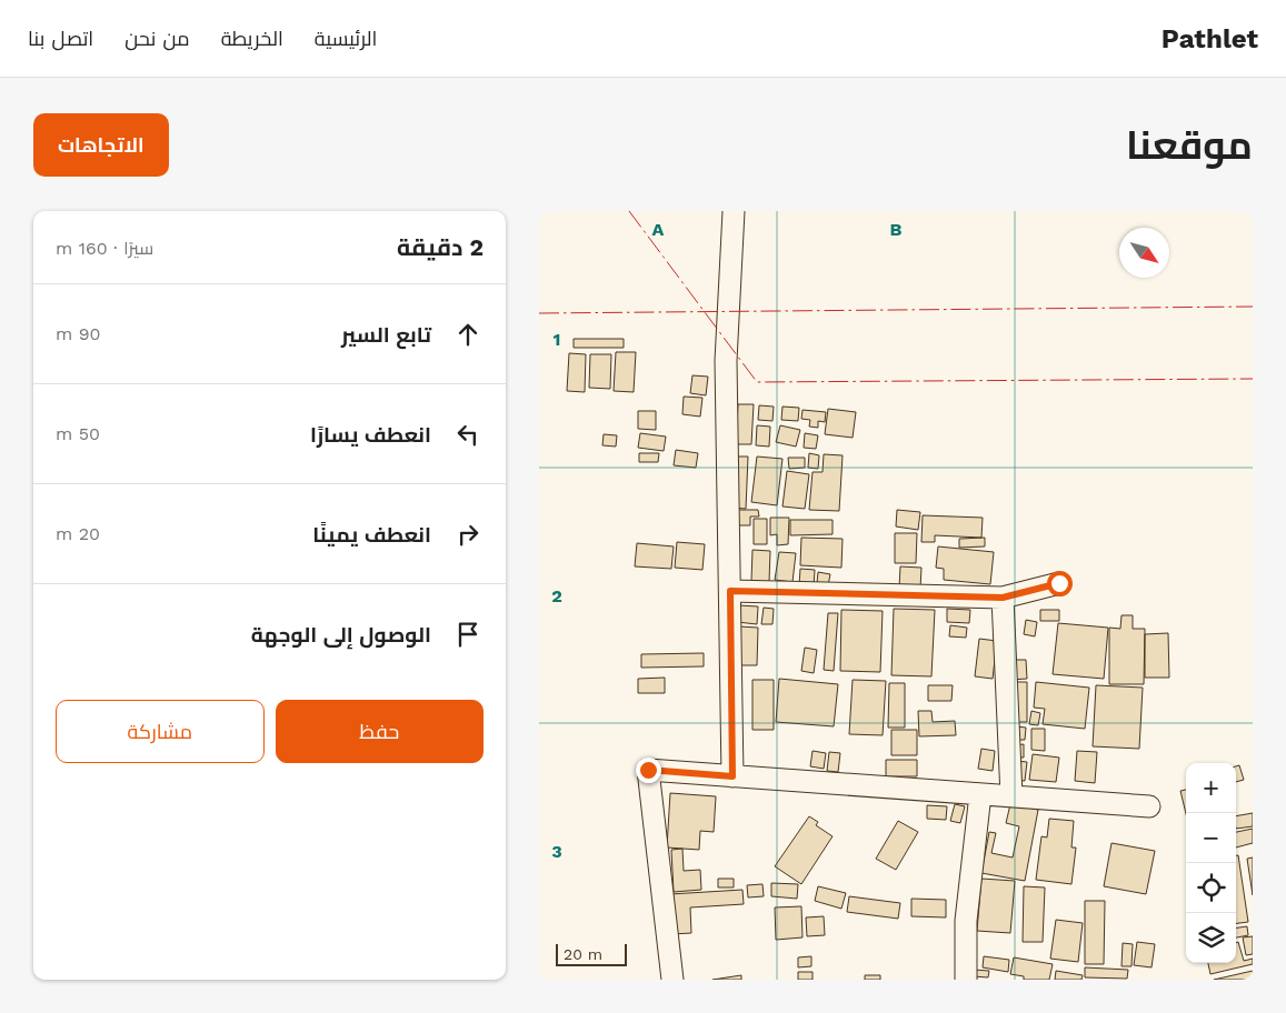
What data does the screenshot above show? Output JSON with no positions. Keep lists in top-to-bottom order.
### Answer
{
  "scale_bar": "20 m",
  "north": "bottom right",
  "page": {
    "header": "Pathlet",
    "nav": [
      "الرئيسية",
      "الخريطة",
      "من نحن",
      "اتصل بنا"
    ],
    "title": "موقعنا",
    "buttons": [
      "الاتجاهات",
      ["حفظ", "مشاركة"]
    ],
    "heading": ["2 دقيقة", "سيرًا · 160 m"],
    "list": [
      ["تابع السير", "90 m"],
      ["انعطف يسارًا", "50 m"],
      ["انعطف يمينًا", "20 m"],
      "الوصول إلى الوجهة"
    ],
    "map_buttons": ["+", "−"],
    "scale": "20 m"
  },
  "grid": {
    "columns": ["A", "B"],
    "rows": ["1", "2", "3"]
  }
}
